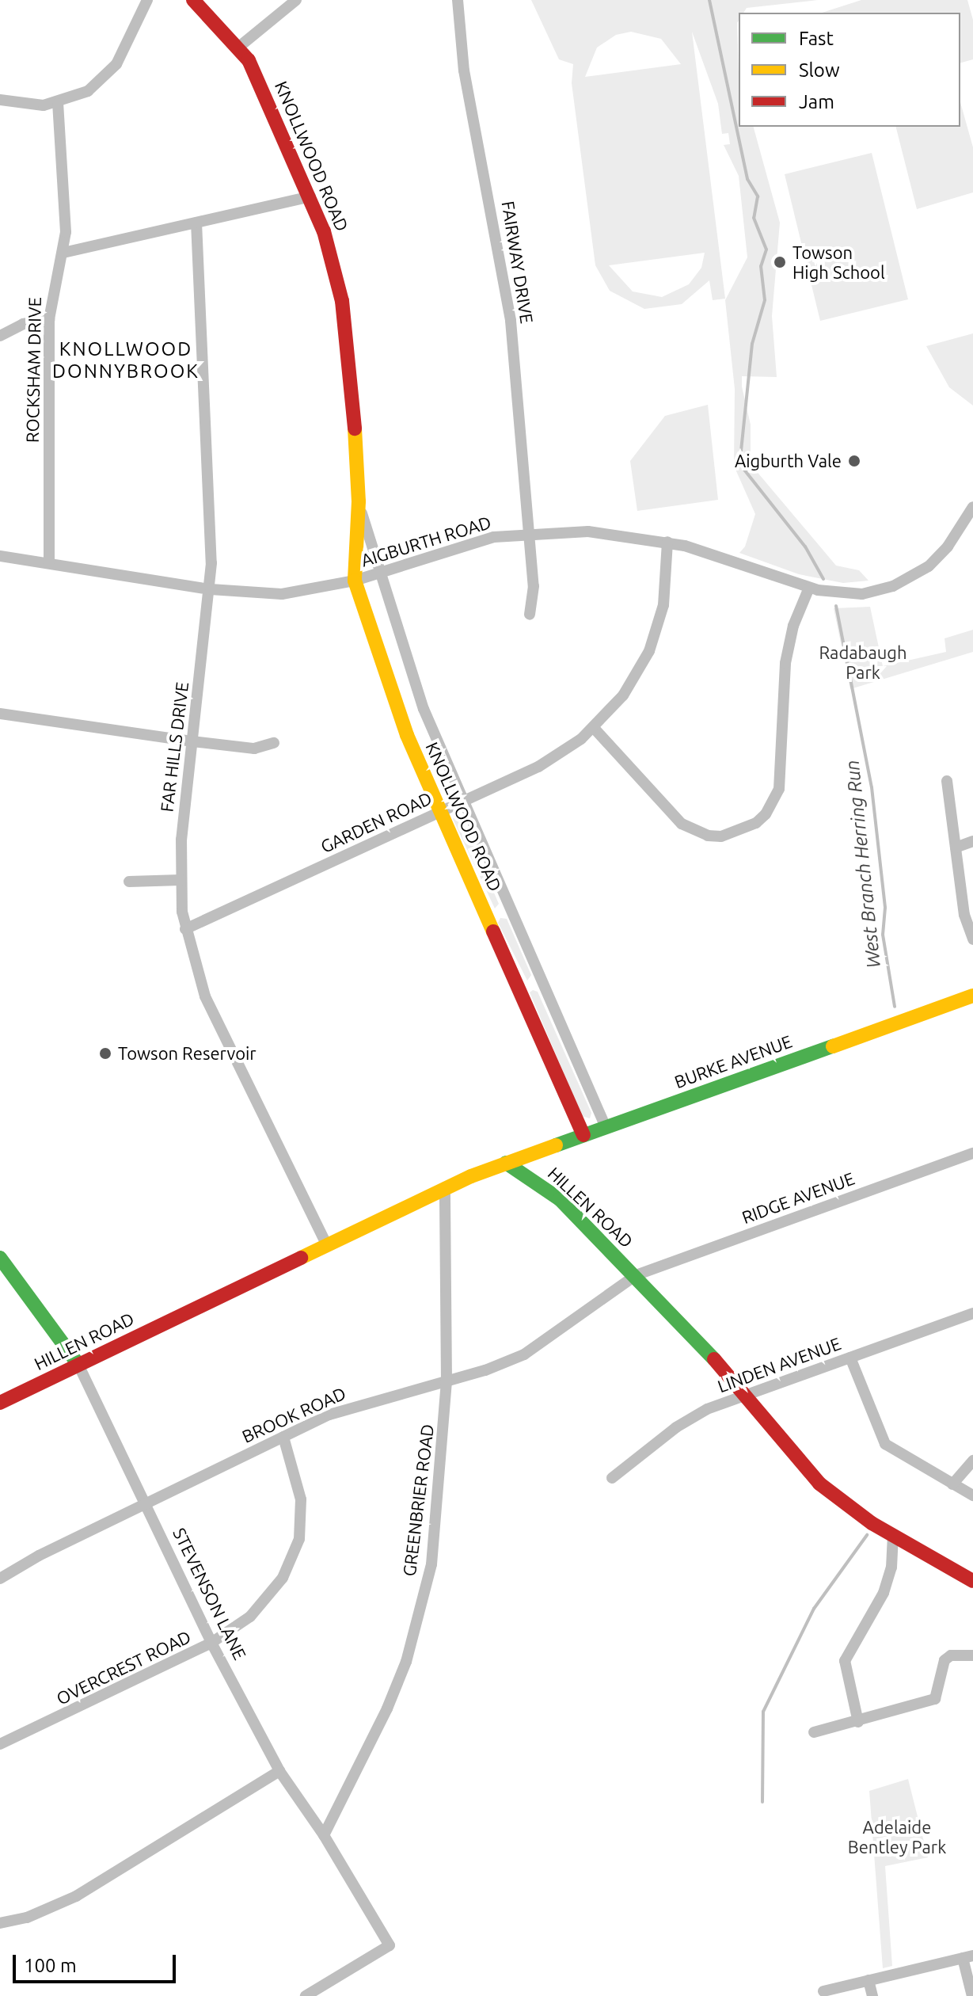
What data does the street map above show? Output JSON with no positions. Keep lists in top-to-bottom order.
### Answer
{
  "streets": {
    "street": [
      "KNOLLWOOD ROAD",
      "FAIRWAY DRIVE",
      "ROCKSHAM DRIVE",
      "AIGBURTH ROAD",
      "FAR HILLS DRIVE",
      "GARDEN ROAD",
      "BURKE AVENUE",
      "RIDGE AVENUE",
      "HILLEN ROAD",
      "LINDEN AVENUE",
      "BROOK ROAD",
      "GREENBRIER ROAD",
      "STEVENSON LANE",
      "OVERCREST ROAD"
    ]
  },
  "crossings": [
    ["KNOLLWOOD ROAD", "AIGBURTH ROAD"],
    ["KNOLLWOOD ROAD", "GARDEN ROAD"],
    ["KNOLLWOOD ROAD", "BURKE AVENUE"],
    ["FAIRWAY DRIVE", "AIGBURTH ROAD"],
    ["ROCKSHAM DRIVE", "AIGBURTH ROAD"],
    ["AIGBURTH ROAD", "FAR HILLS DRIVE"],
    ["AIGBURTH ROAD", "GARDEN ROAD"],
    ["FAR HILLS DRIVE", "GARDEN ROAD"],
    ["FAR HILLS DRIVE", "HILLEN ROAD"],
    ["BURKE AVENUE", "HILLEN ROAD"],
    ["RIDGE AVENUE", "HILLEN ROAD"],
    ["RIDGE AVENUE", "BROOK ROAD"],
    ["HILLEN ROAD", "LINDEN AVENUE"],
    ["HILLEN ROAD", "BROOK ROAD"],
    ["HILLEN ROAD", "GREENBRIER ROAD"],
    ["HILLEN ROAD", "STEVENSON LANE"],
    ["BROOK ROAD", "GREENBRIER ROAD"],
    ["BROOK ROAD", "STEVENSON LANE"],
    ["BROOK ROAD", "OVERCREST ROAD"],
    ["GREENBRIER ROAD", "STEVENSON LANE"],
    ["STEVENSON LANE", "OVERCREST ROAD"]
  ],
  "districts": ["KNOLLWOOD DONNYBROOK"],
  "water": ["West Branch Herring Run"],
  "parks": ["Radabaugh Park", "Adelaide Bentley Park"],
  "places": ["Towson High School", "Aigburth Vale", "Towson Reservoir"],
  "legend": ["Fast", "Slow", "Jam"],
  "scale_bar": "100 m"
}
